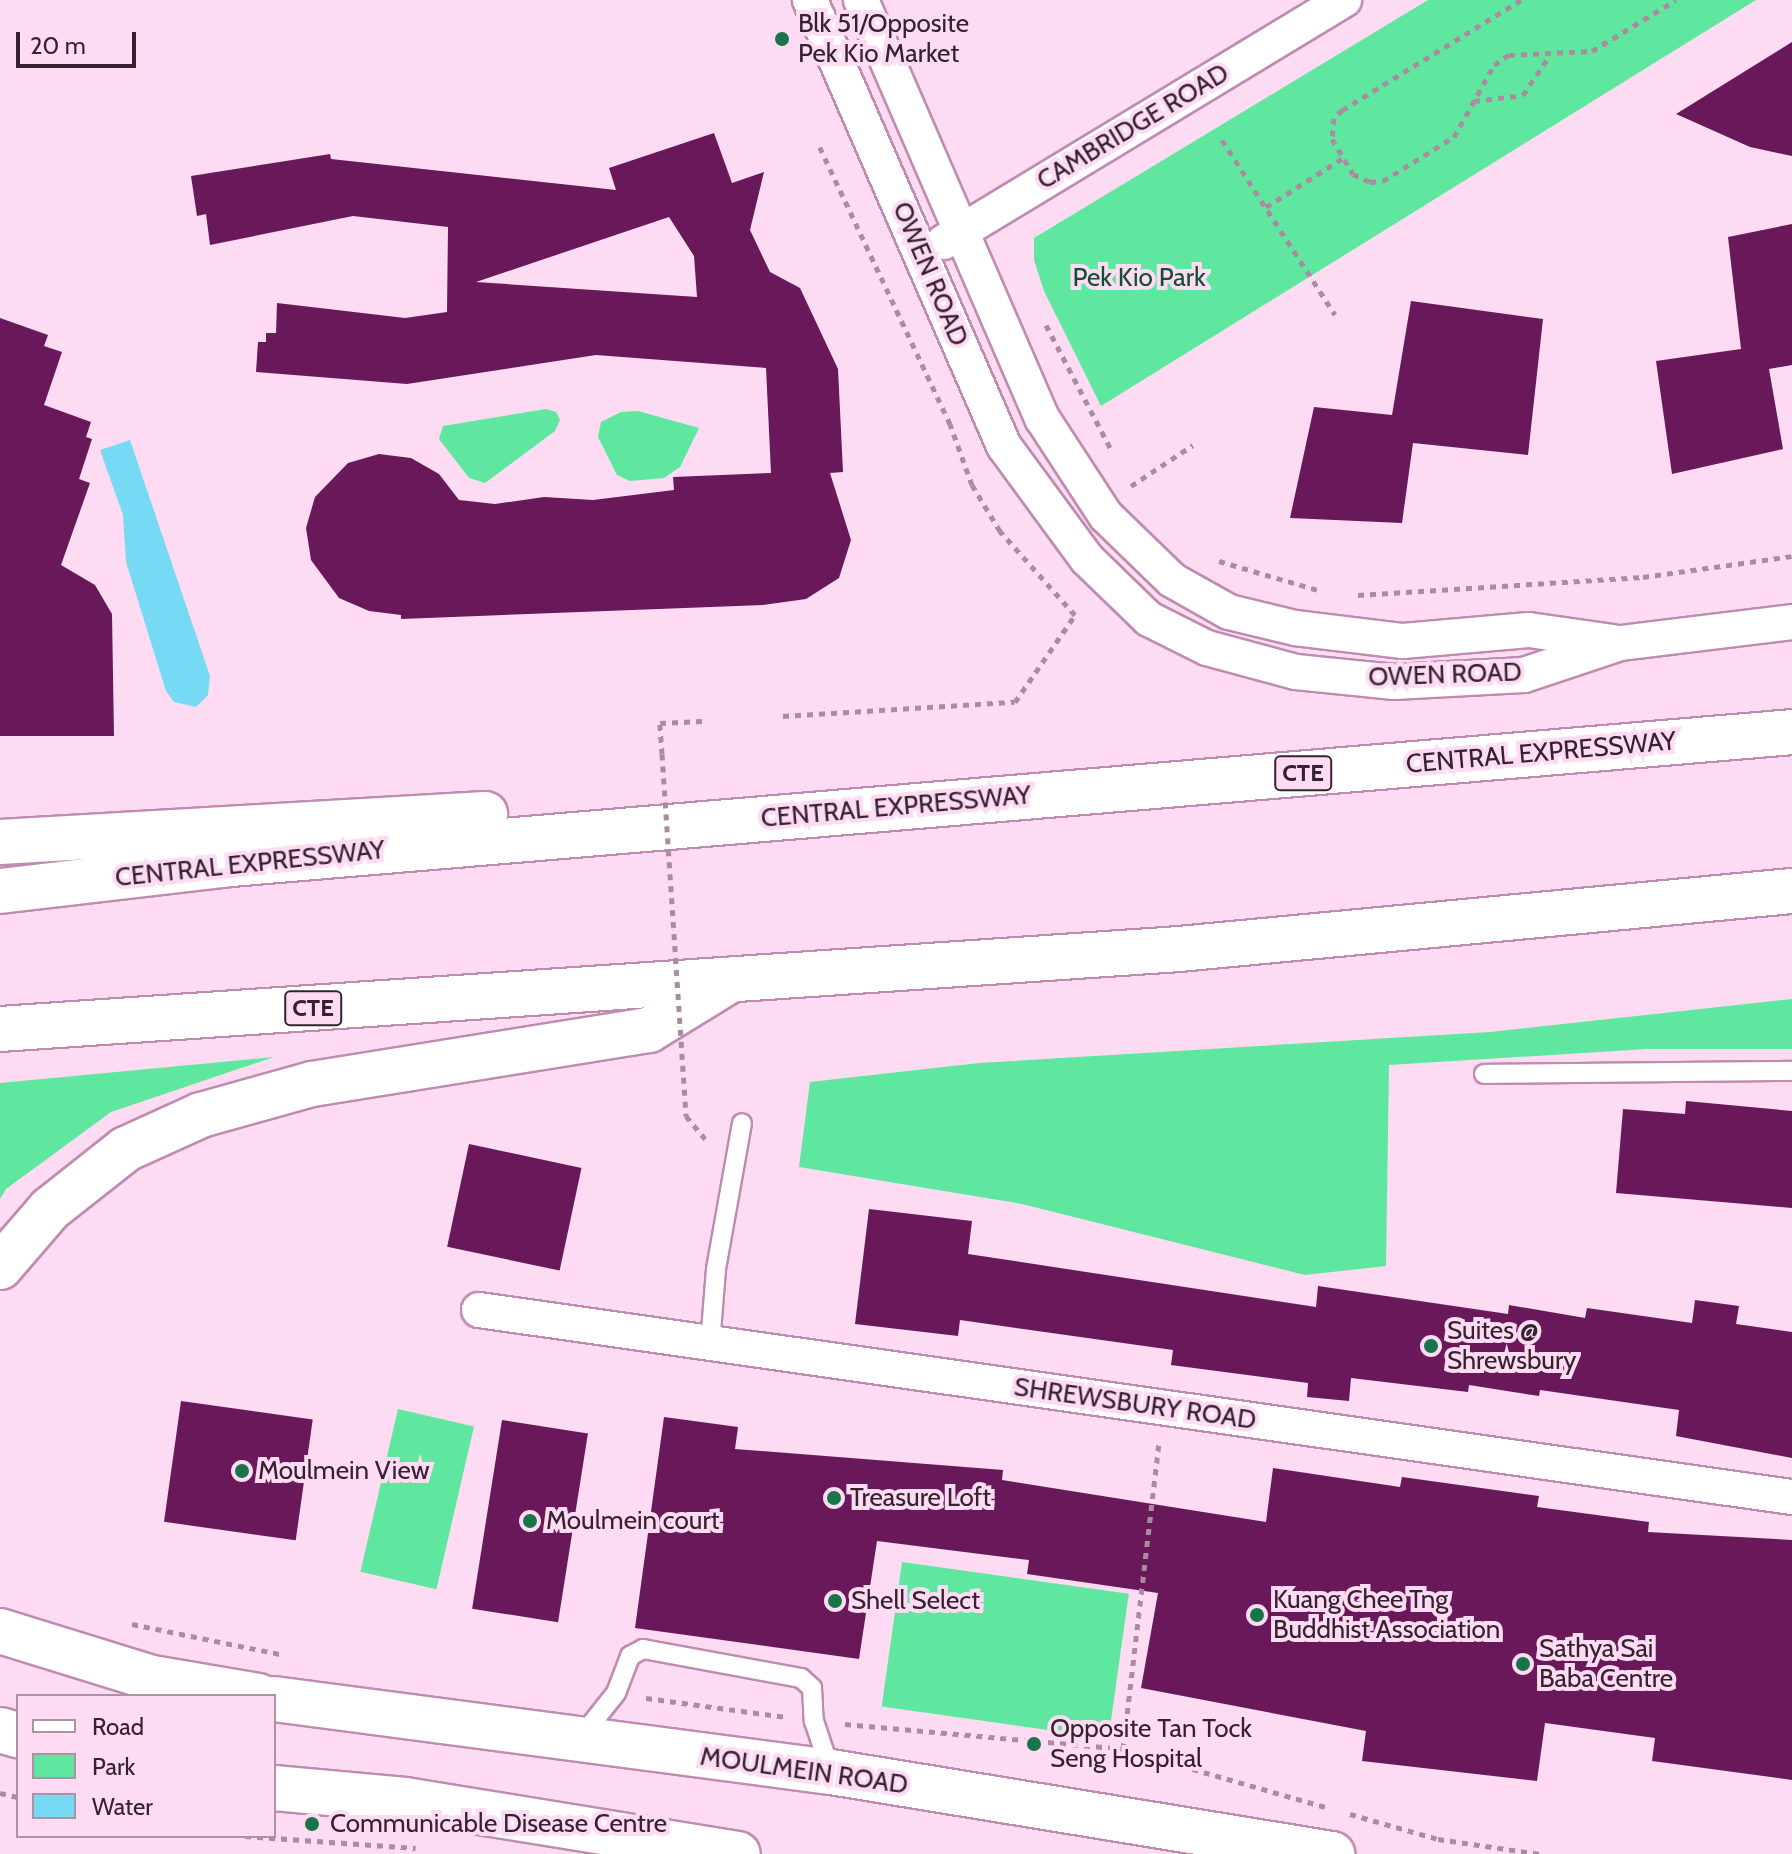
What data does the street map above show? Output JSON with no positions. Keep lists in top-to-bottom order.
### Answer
{
  "streets": {
    "main road": ["CENTRAL EXPRESSWAY", "CTE", "MOULMEIN ROAD"],
    "street": ["CAMBRIDGE ROAD", "OWEN ROAD", "SHREWSBURY ROAD"]
  },
  "crossings": [
    ["CAMBRIDGE ROAD", "OWEN ROAD"]
  ],
  "parks": ["Pek Kio Park"],
  "places": [
    "Blk 51/Opposite Pek Kio Market",
    "Suites @ Shrewsbury",
    "Moulmein View",
    "Treasure Loft",
    "Moulmein court",
    "Shell Select",
    "Kuang Chee Tng Buddhist Association",
    "Sathya Sai Baba Centre",
    "Opposite Tan Tock Seng Hospital",
    "Communicable Disease Centre"
  ],
  "legend": ["Road", "Park", "Water"],
  "scale_bar": "20 m"
}
